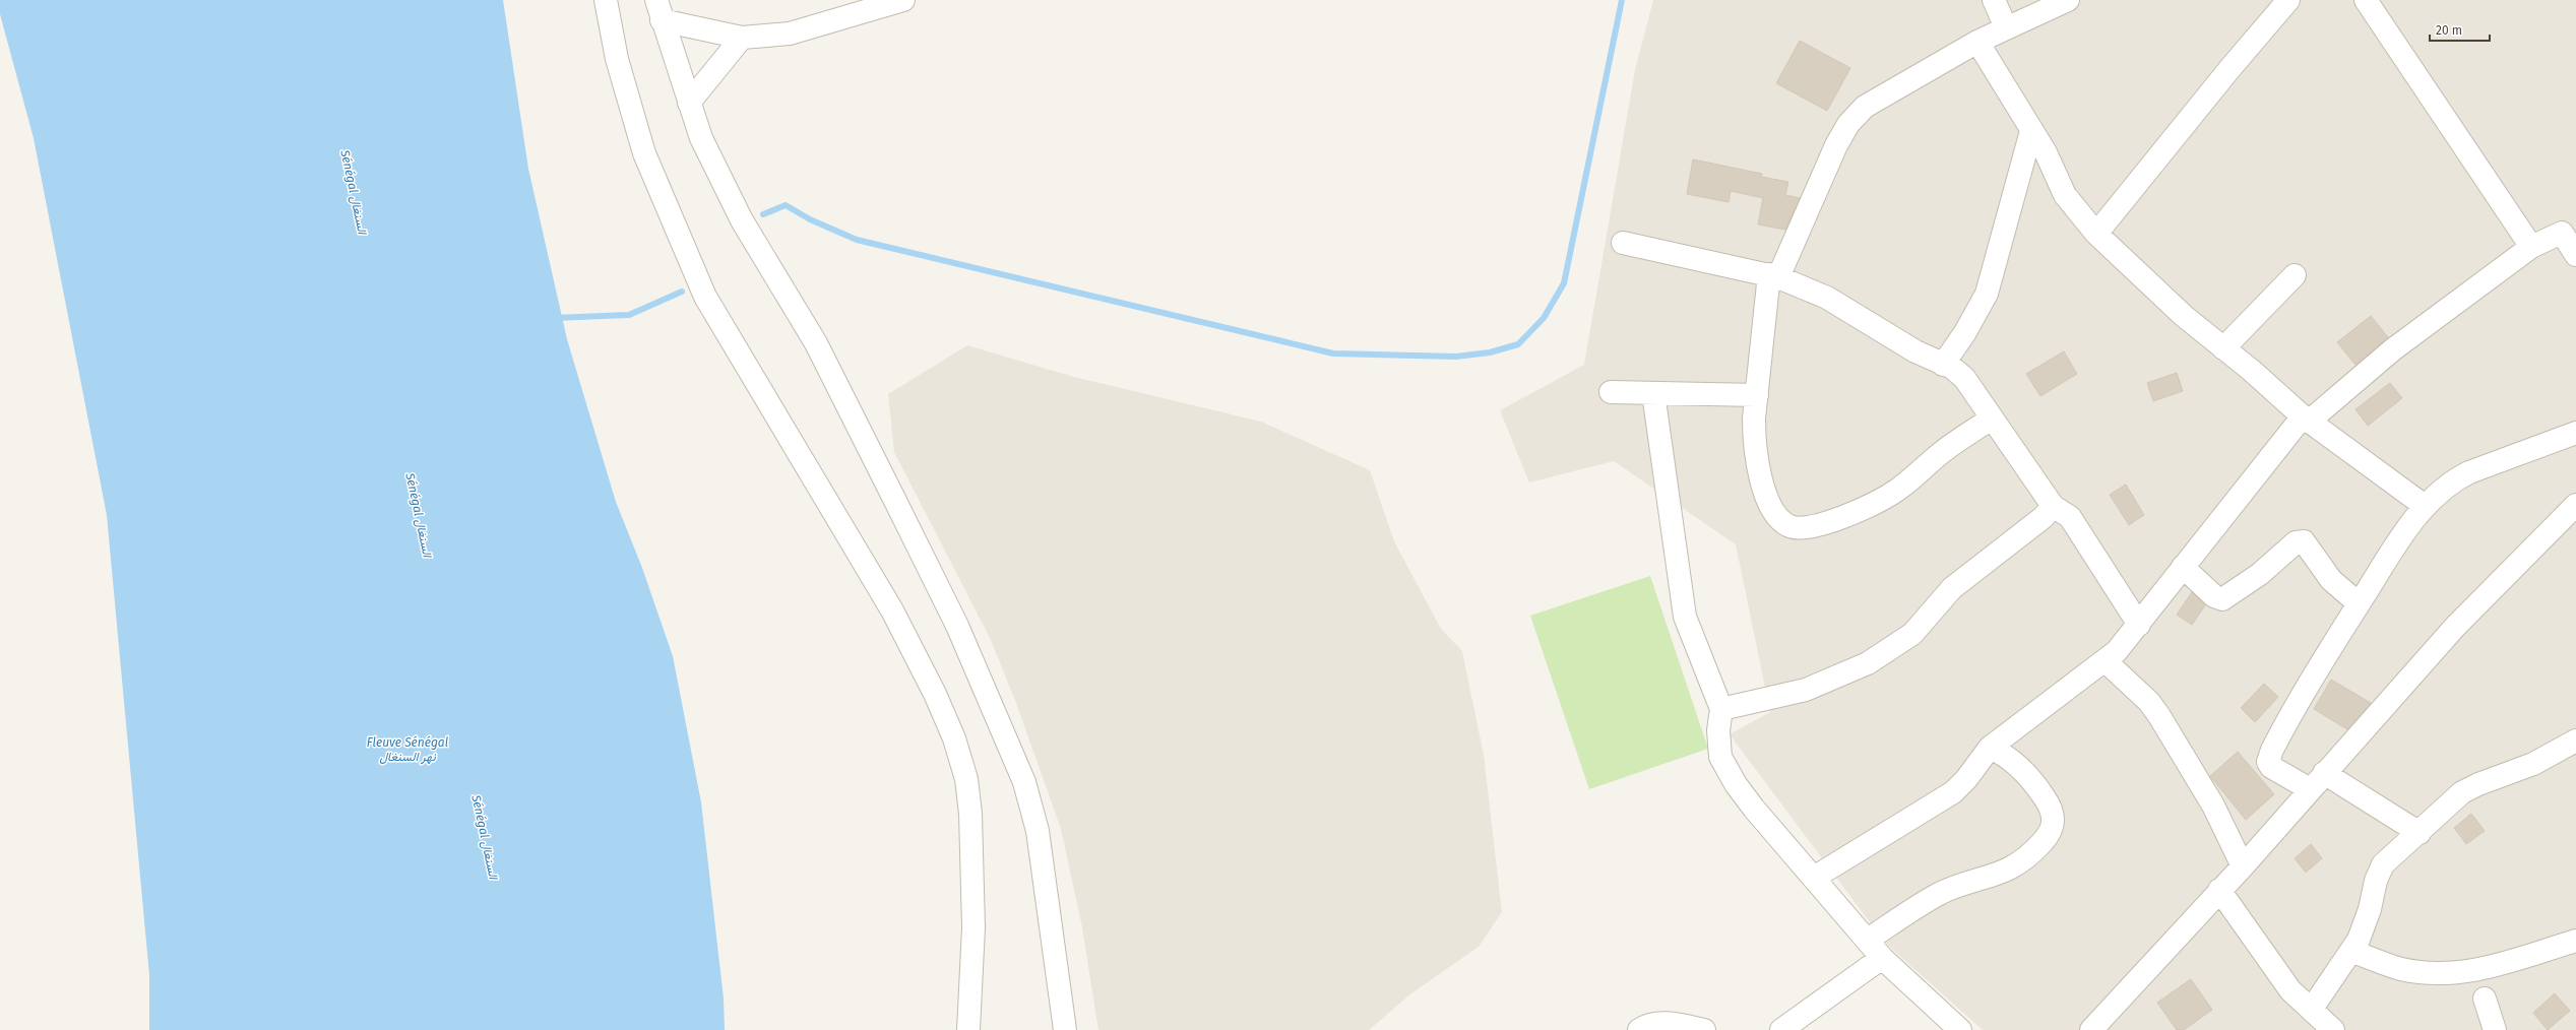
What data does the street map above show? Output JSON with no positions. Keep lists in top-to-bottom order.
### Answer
{
  "water": ["Sénégal السنغال", "Fleuve Sénégal نهر السنغال"],
  "scale_bar": "20 m"
}
